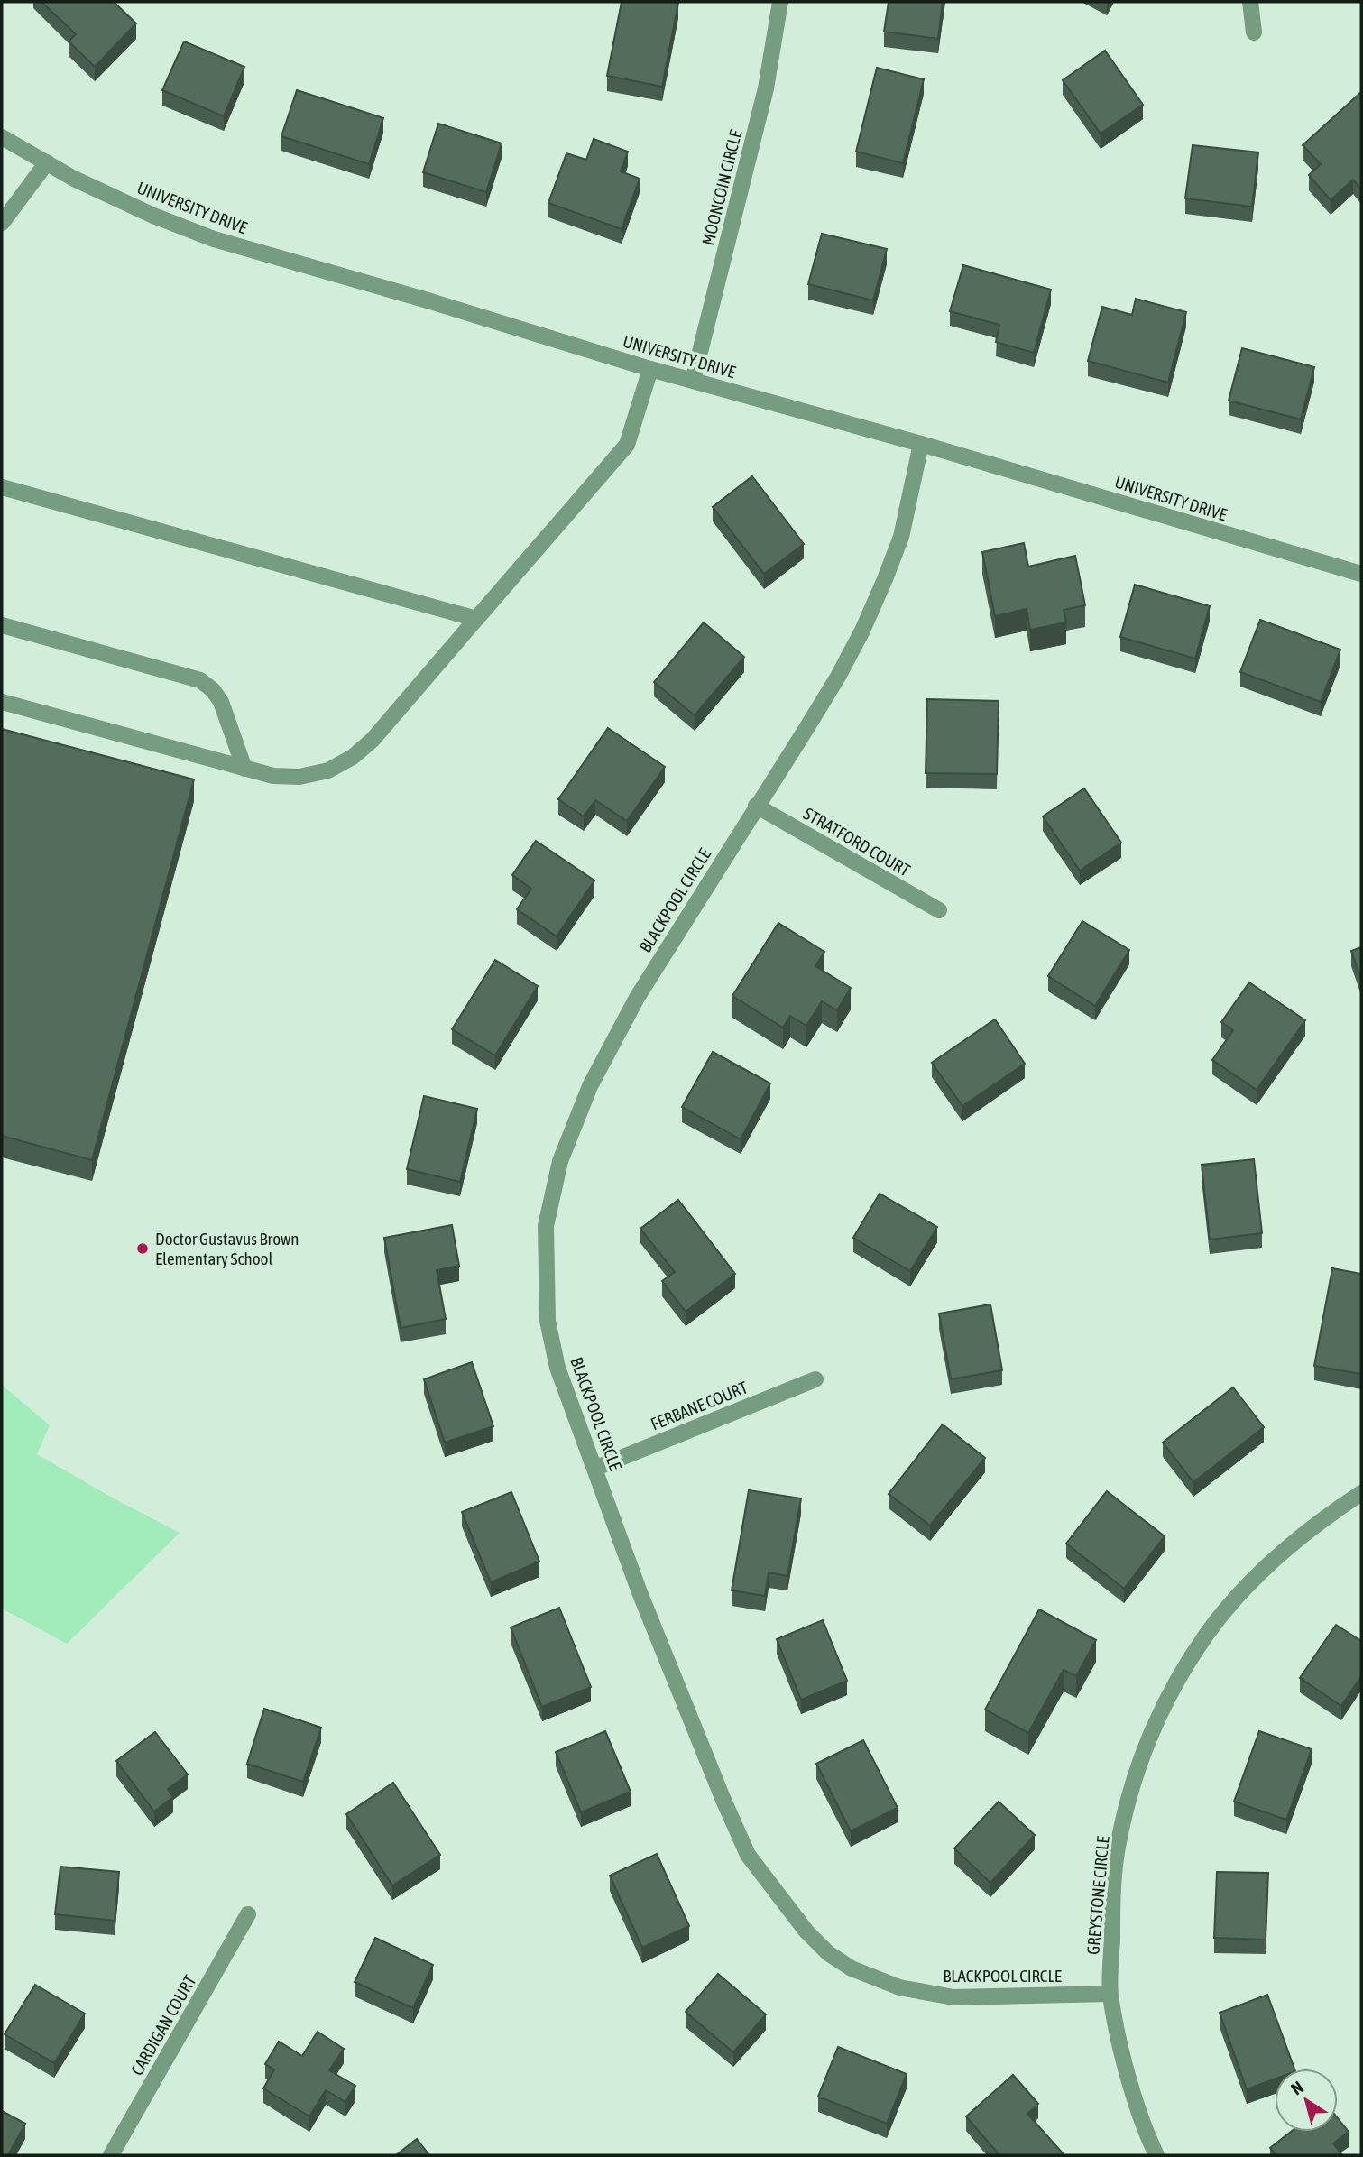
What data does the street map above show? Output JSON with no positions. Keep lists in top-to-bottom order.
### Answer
{
  "streets": {
    "street": [
      "MOONCOIN CIRCLE",
      "UNIVERSITY DRIVE",
      "STRATFORD COURT",
      "BLACKPOOL CIRCLE",
      "FERBANE COURT",
      "GREYSTONE CIRCLE",
      "CARDIGAN COURT"
    ]
  },
  "crossings": [
    ["MOONCOIN CIRCLE", "UNIVERSITY DRIVE"],
    ["UNIVERSITY DRIVE", "BLACKPOOL CIRCLE"],
    ["STRATFORD COURT", "BLACKPOOL CIRCLE"],
    ["BLACKPOOL CIRCLE", "FERBANE COURT"],
    ["BLACKPOOL CIRCLE", "GREYSTONE CIRCLE"]
  ],
  "places": ["Doctor Gustavus Brown Elementary School"],
  "north": "top left"
}
